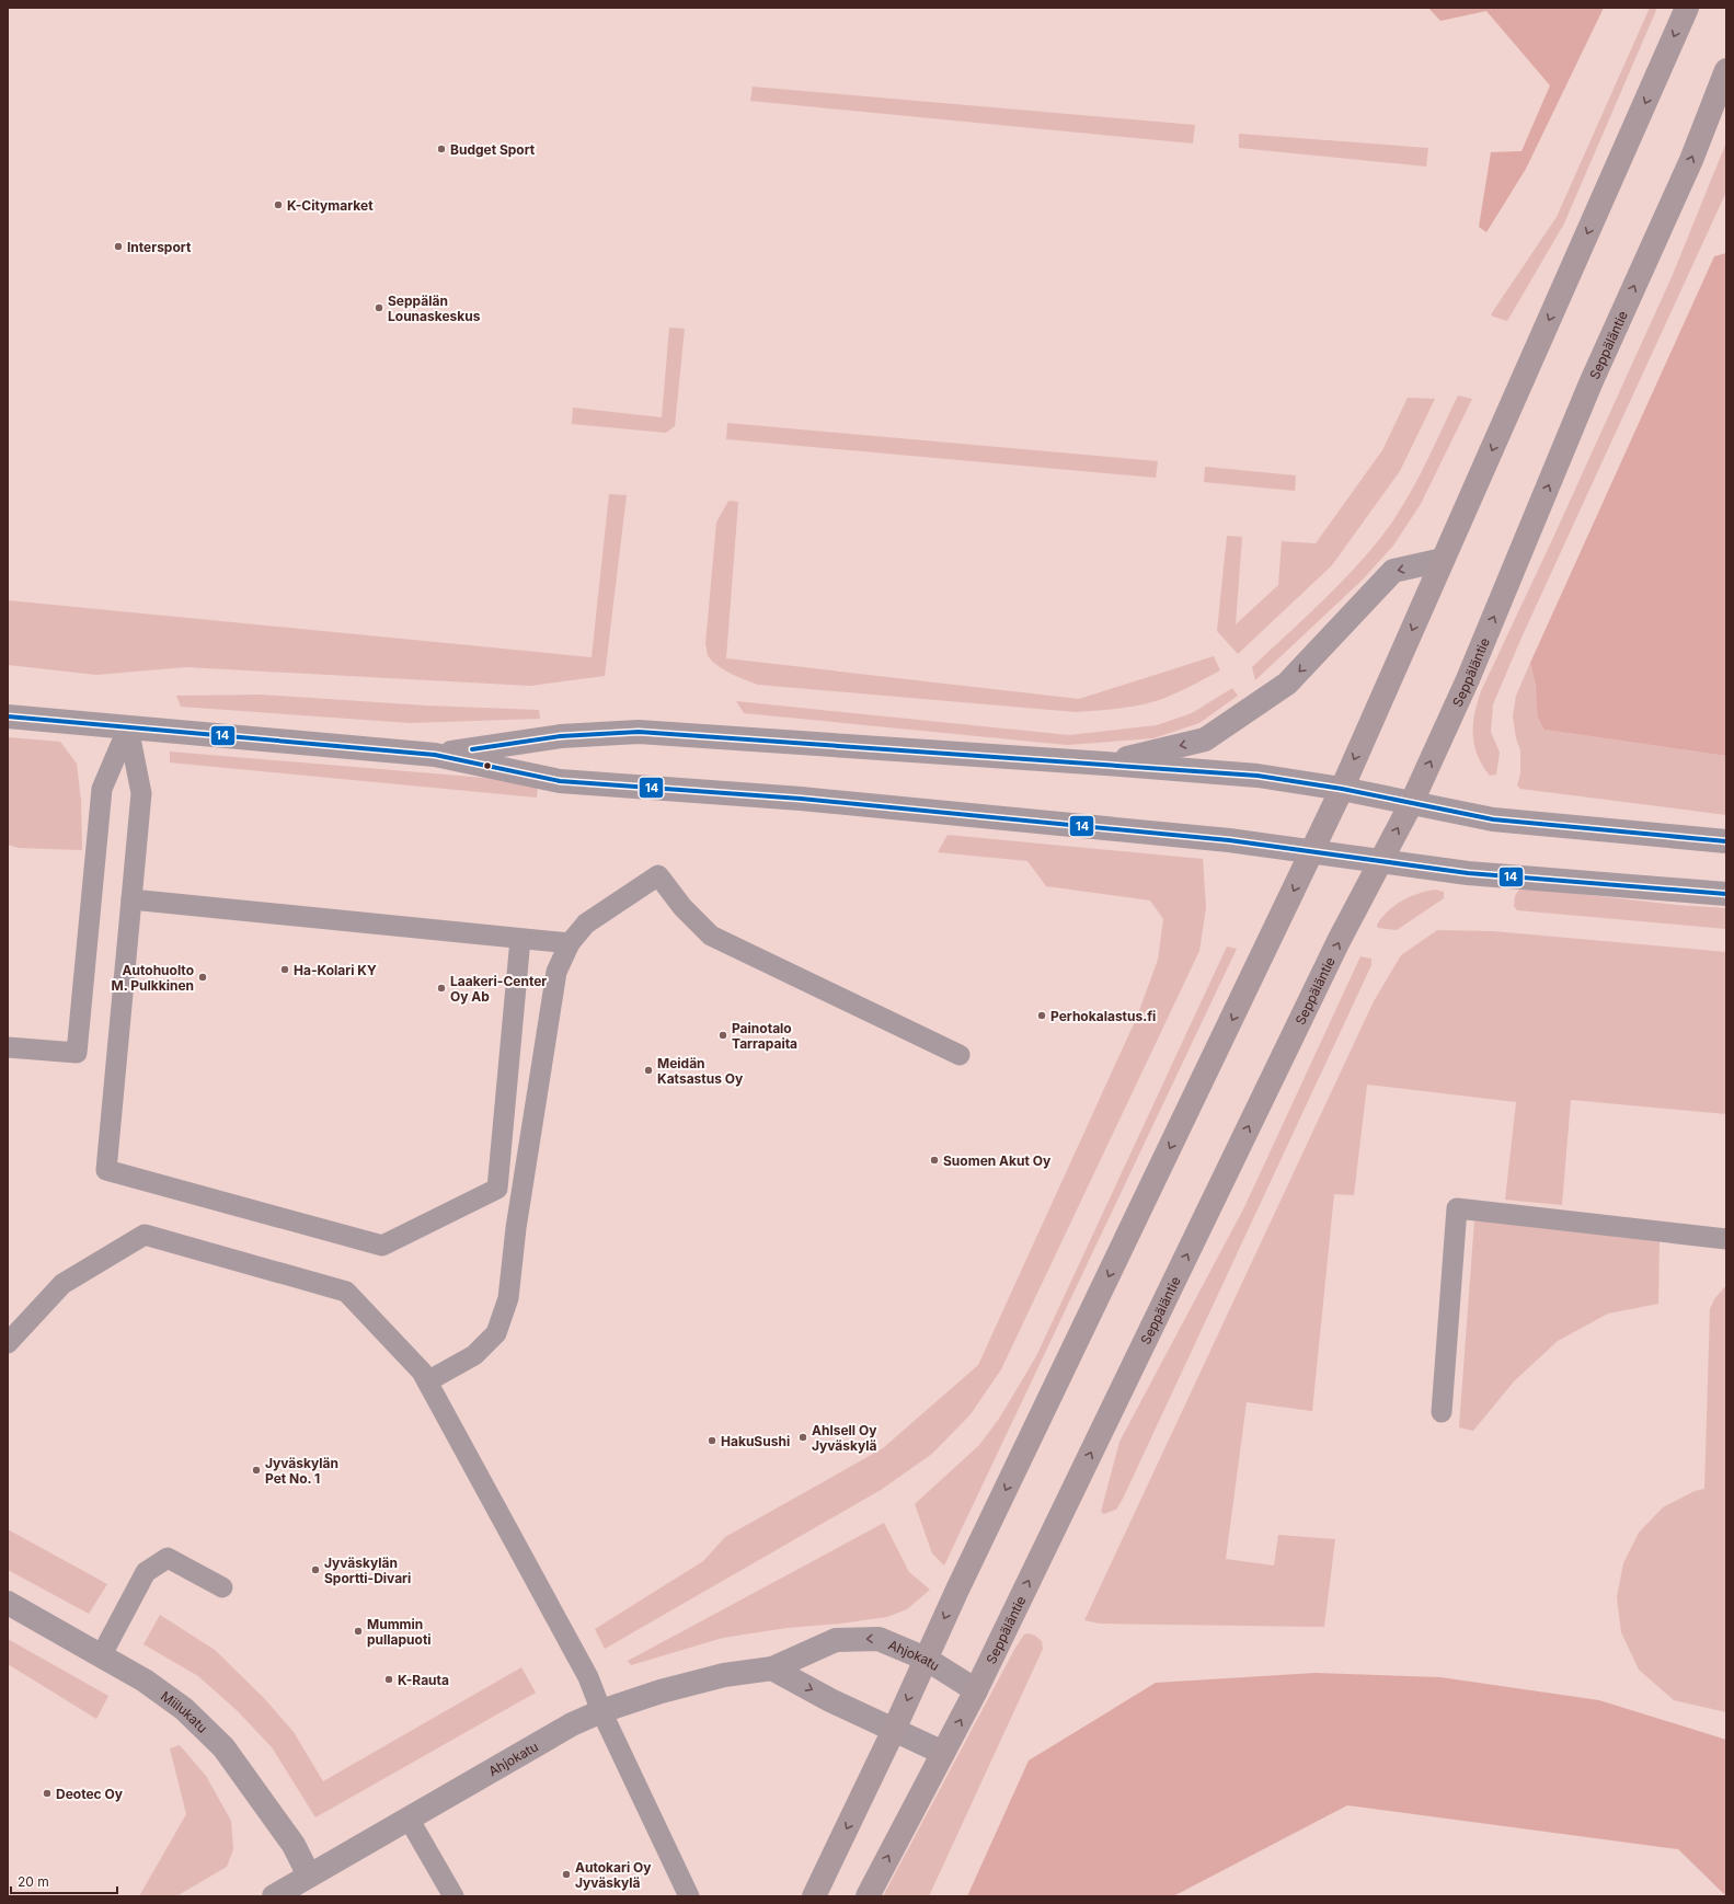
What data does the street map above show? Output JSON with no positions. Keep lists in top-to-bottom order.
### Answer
{
  "streets": {
    "main road": ["Seppäläntie"],
    "street": ["Ahjokatu", "Miilukatu"]
  },
  "crossings": [
    ["Seppäläntie", "Ahjokatu"],
    ["Ahjokatu", "Miilukatu"]
  ],
  "places": [
    "Budget Sport",
    "K-Citymarket",
    "Intersport",
    "Seppälän Lounaskeskus",
    "Ha-Kolari KY",
    "Autohuolto M. Pulkkinen",
    "Laakeri-Center Oy Ab",
    "Perhokalastus.fi",
    "Painotalo Tarrapaita",
    "Meidän Katsastus Oy",
    "Suomen Akut Oy",
    "Ahlsell Oy Jyväskylä",
    "HakuSushi",
    "Jyväskylän Pet No. 1",
    "Jyväskylän Sportti-Divari",
    "Mummin pullapuoti",
    "K-Rauta",
    "Deotec Oy",
    "Autokari Oy Jyväskylä"
  ],
  "lines": ["transit line 14"],
  "scale_bar": "20 m"
}
